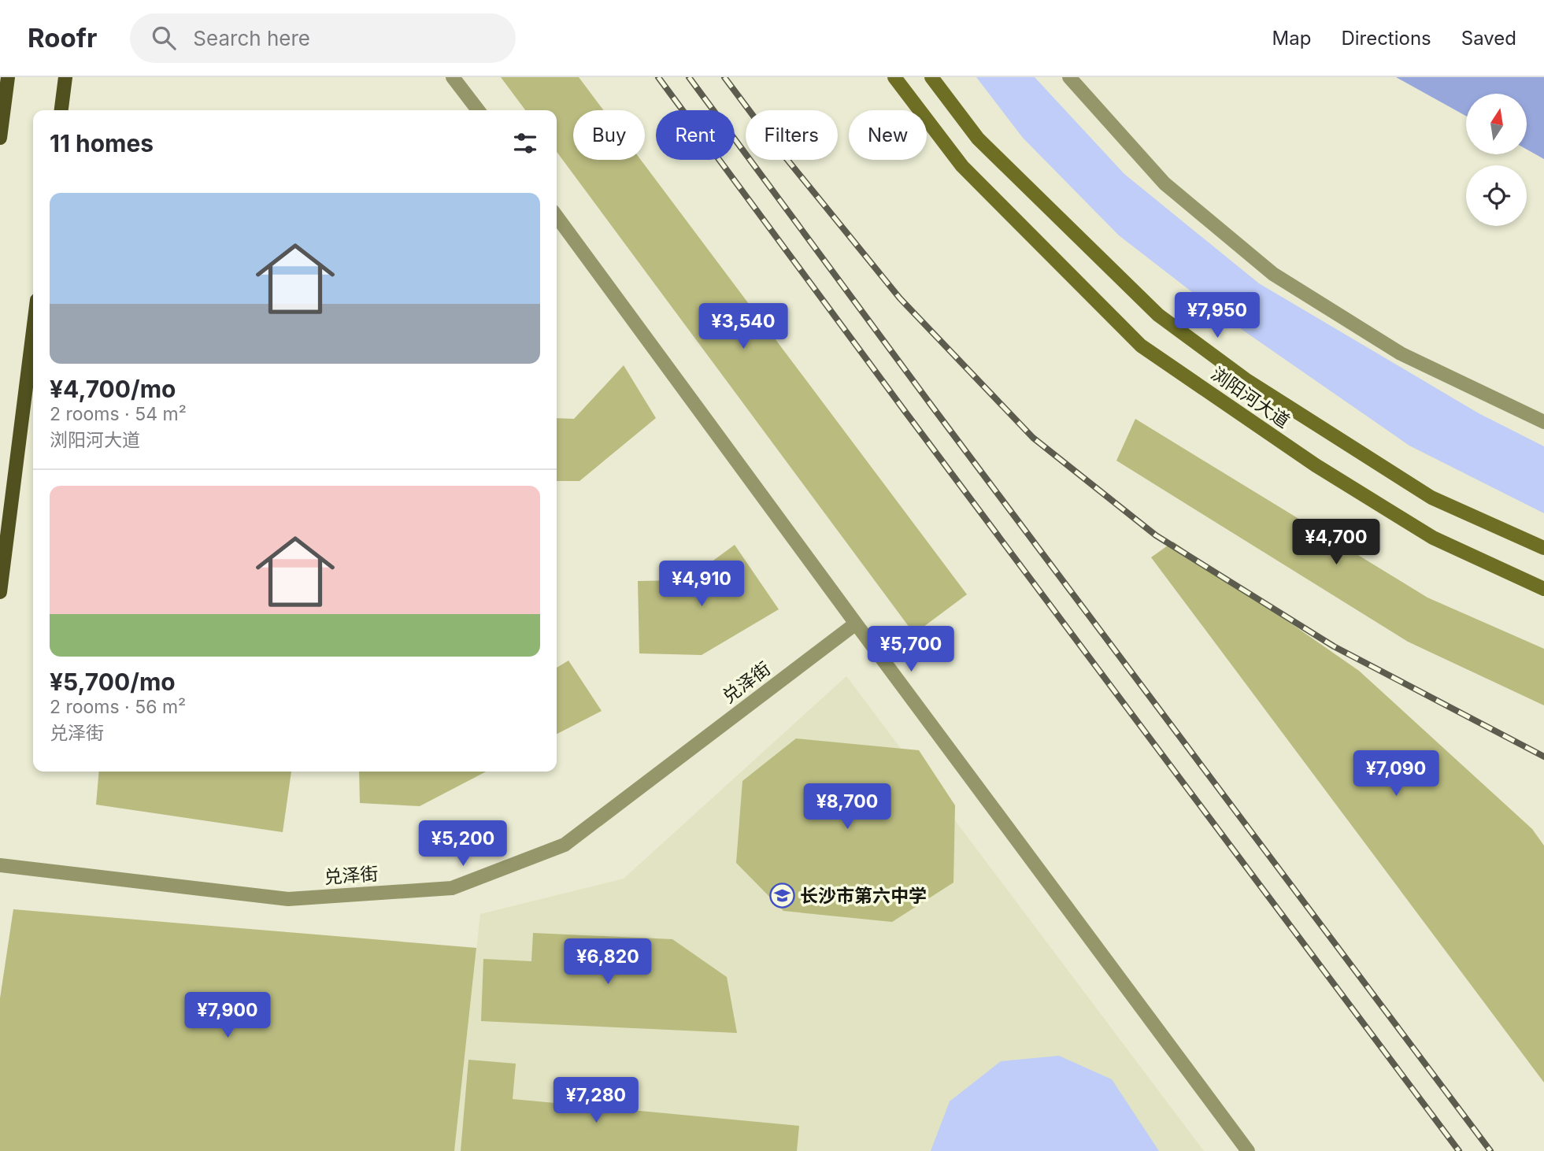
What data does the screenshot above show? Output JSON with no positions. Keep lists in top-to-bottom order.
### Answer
{
  "streets": {
    "main road": ["浏阳河大道"],
    "street": ["兑泽街"]
  },
  "places": {
    "school or university": ["长沙市第六中学"]
  },
  "north": "top",
  "page": {
    "header": "Roofr",
    "search": "Search here",
    "nav": ["Map", "Directions", "Saved"],
    "chip": [
      "Buy",
      "Rent",
      "Filters",
      "New"
    ],
    "heading": "11 homes",
    "list": [
      {
        "name": "¥4,700/mo",
        "note": "2 rooms · 54 m² · 浏阳河大道"
      },
      {
        "name": "¥5,700/mo",
        "note": "2 rooms · 56 m² · 兑泽街"
      }
    ],
    "price": [
      "¥7,950",
      "¥3,540",
      "¥4,700",
      "¥4,910",
      "¥5,700",
      "¥7,090",
      "¥8,700",
      "¥5,200",
      "¥6,820",
      "¥7,900",
      "¥7,280"
    ]
  }
}
